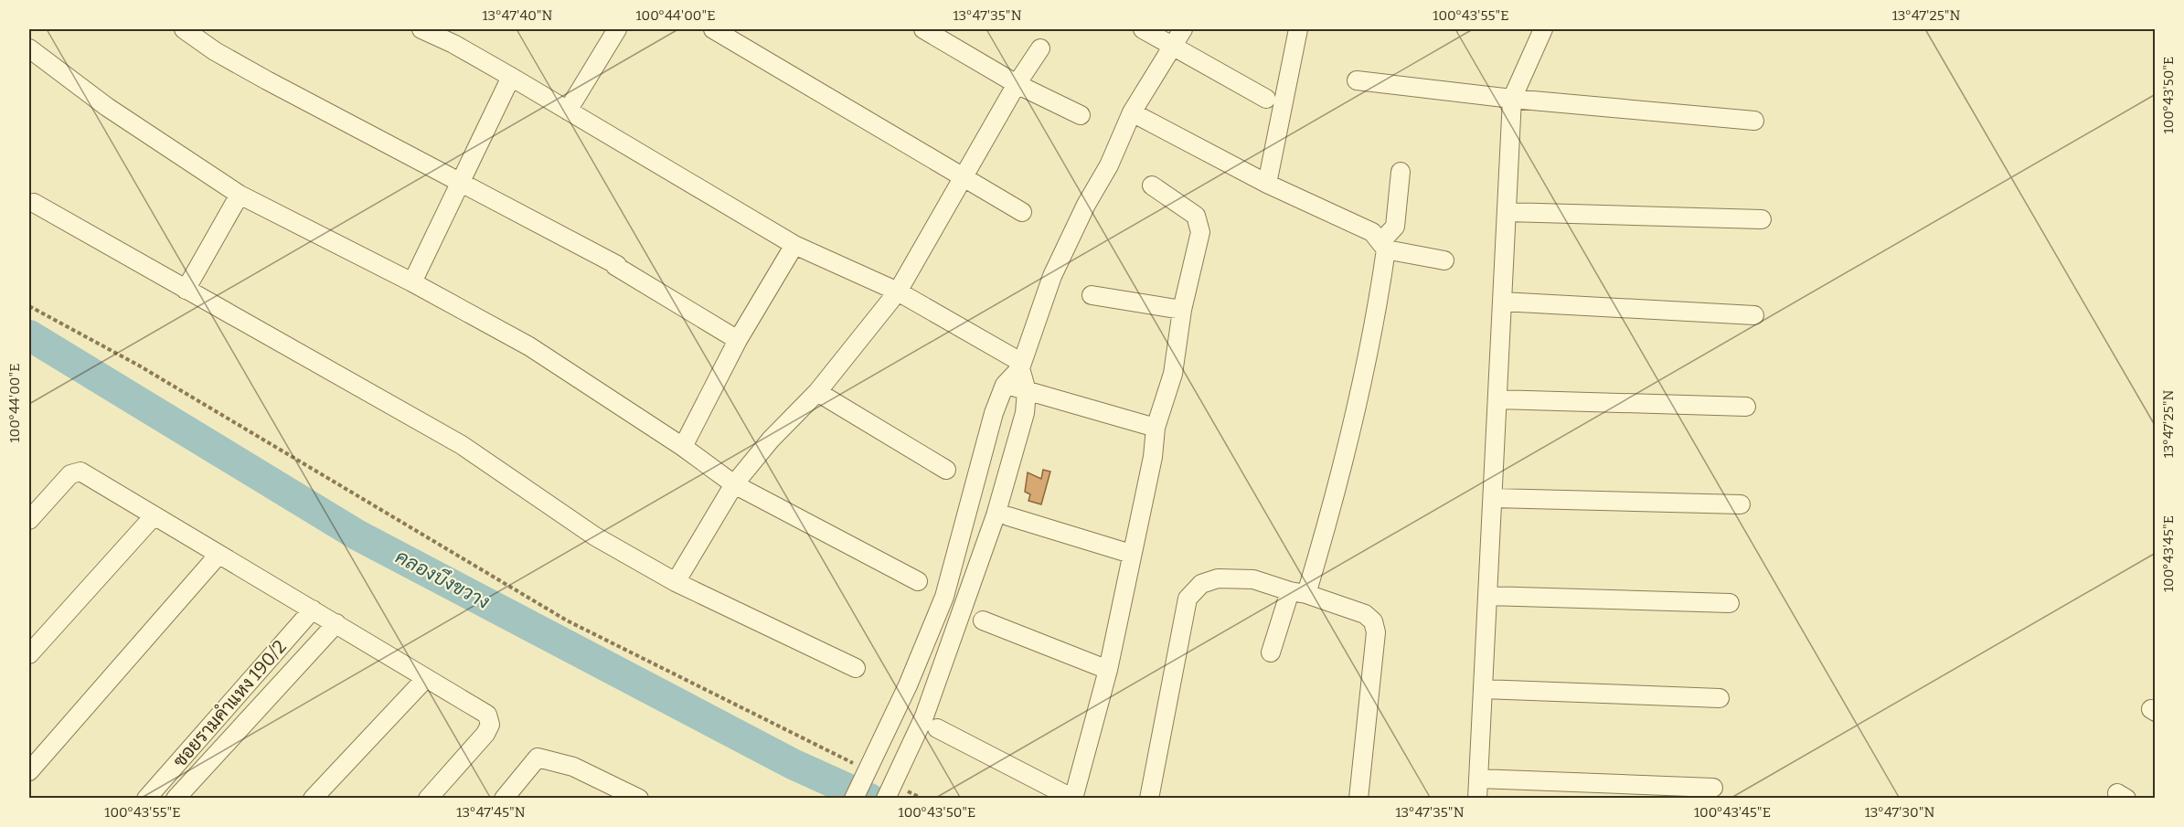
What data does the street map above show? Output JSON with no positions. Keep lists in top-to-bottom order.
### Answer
{
  "streets": {
    "street": ["ซอยรามคำแหง 190/2"]
  },
  "water": ["คลองบึงขวาง"],
  "coordinates": [
    "13°47'40\"N",
    "100°44'00\"E",
    "13°47'35\"N",
    "100°43'55\"E",
    "13°47'25\"N",
    "100°43'50\"E",
    "100°43'45\"E",
    "13°47'45\"N",
    "13°47'30\"N"
  ]
}
